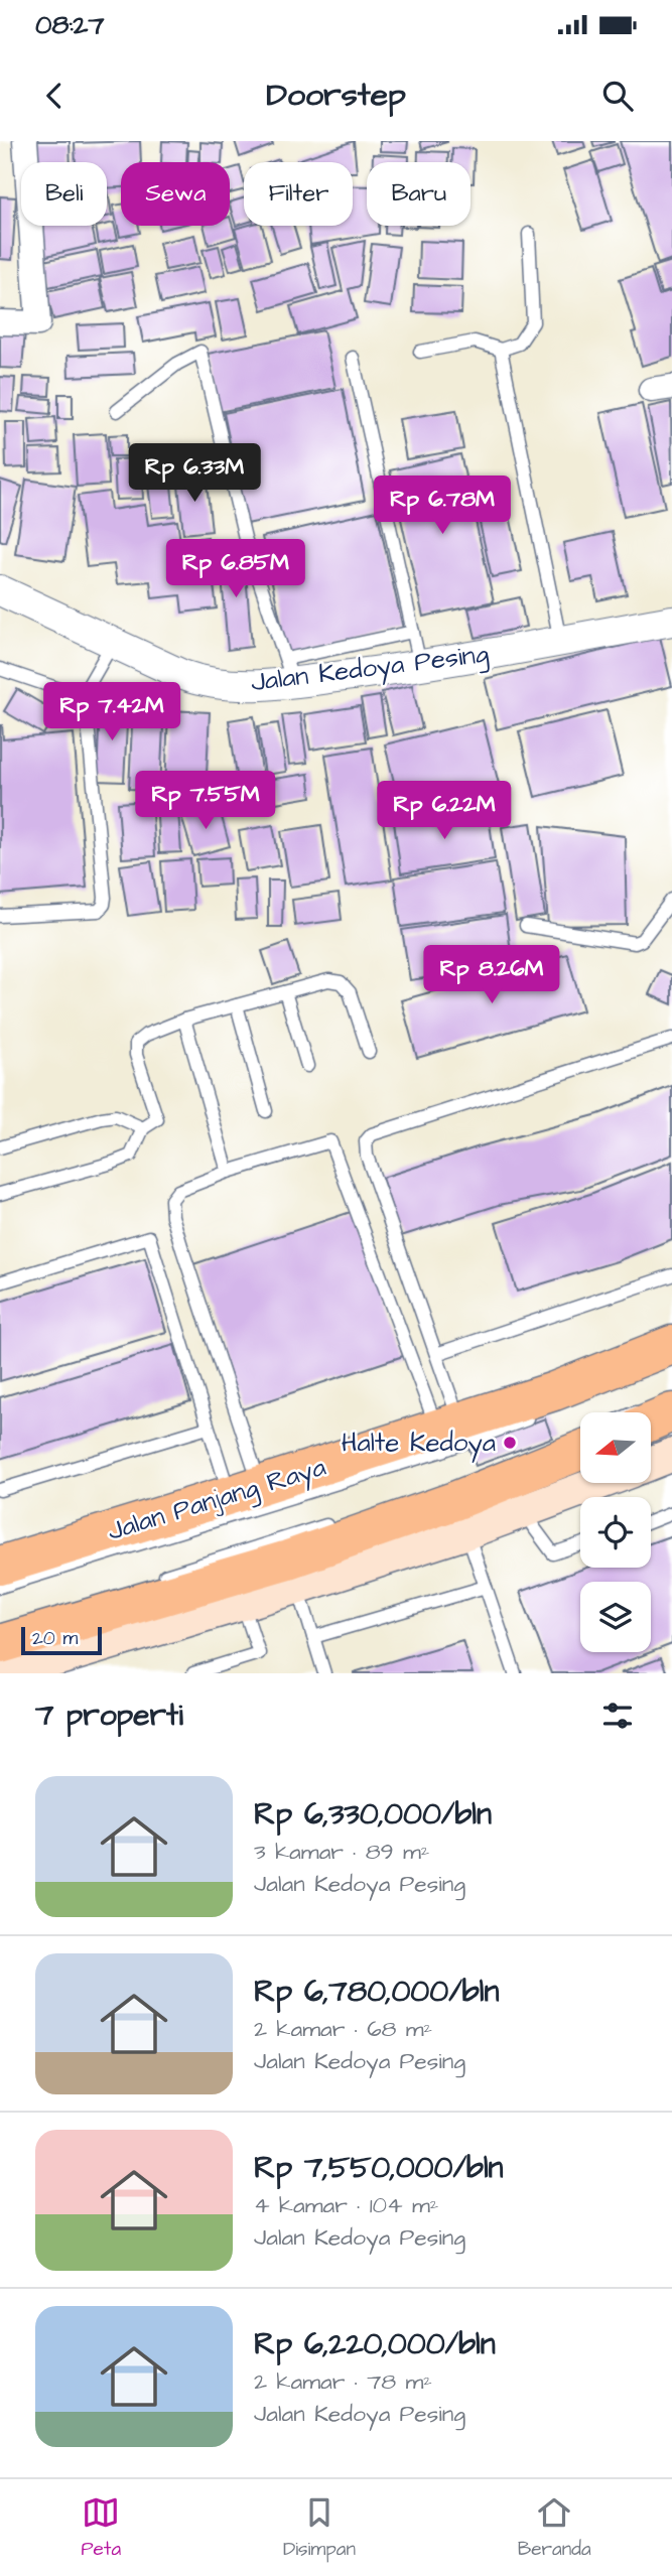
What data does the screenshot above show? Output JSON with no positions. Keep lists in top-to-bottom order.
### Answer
{
  "streets": {
    "main road": ["Jalan Panjang Raya"],
    "street": ["Jalan Kedoya Pesing"]
  },
  "places": ["Halte Kedoya"],
  "scale_bar": "20 m",
  "north": "left",
  "page": {
    "status": "08:27",
    "header": "Doorstep",
    "chip": [
      "Beli",
      "Sewa",
      "Filter",
      "Baru"
    ],
    "price": [
      "Rp 6.33M",
      "Rp 6.78M",
      "Rp 6.85M",
      "Rp 7.42M",
      "Rp 7.55M",
      "Rp 6.22M",
      "Rp 8.26M"
    ],
    "scale": "20 m",
    "heading": "7 properti",
    "list": [
      {
        "name": "Rp 6,330,000/bln",
        "note": "3 kamar · 89 m² · Jalan Kedoya Pesing"
      },
      {
        "name": "Rp 6,780,000/bln",
        "note": "2 kamar · 68 m² · Jalan Kedoya Pesing"
      },
      {
        "name": "Rp 7,550,000/bln",
        "note": "4 kamar · 104 m² · Jalan Kedoya Pesing"
      },
      {
        "name": "Rp 6,220,000/bln",
        "note": "2 kamar · 78 m² · Jalan Kedoya Pesing"
      }
    ],
    "tabs": ["Peta", "Disimpan", "Beranda"]
  }
}
